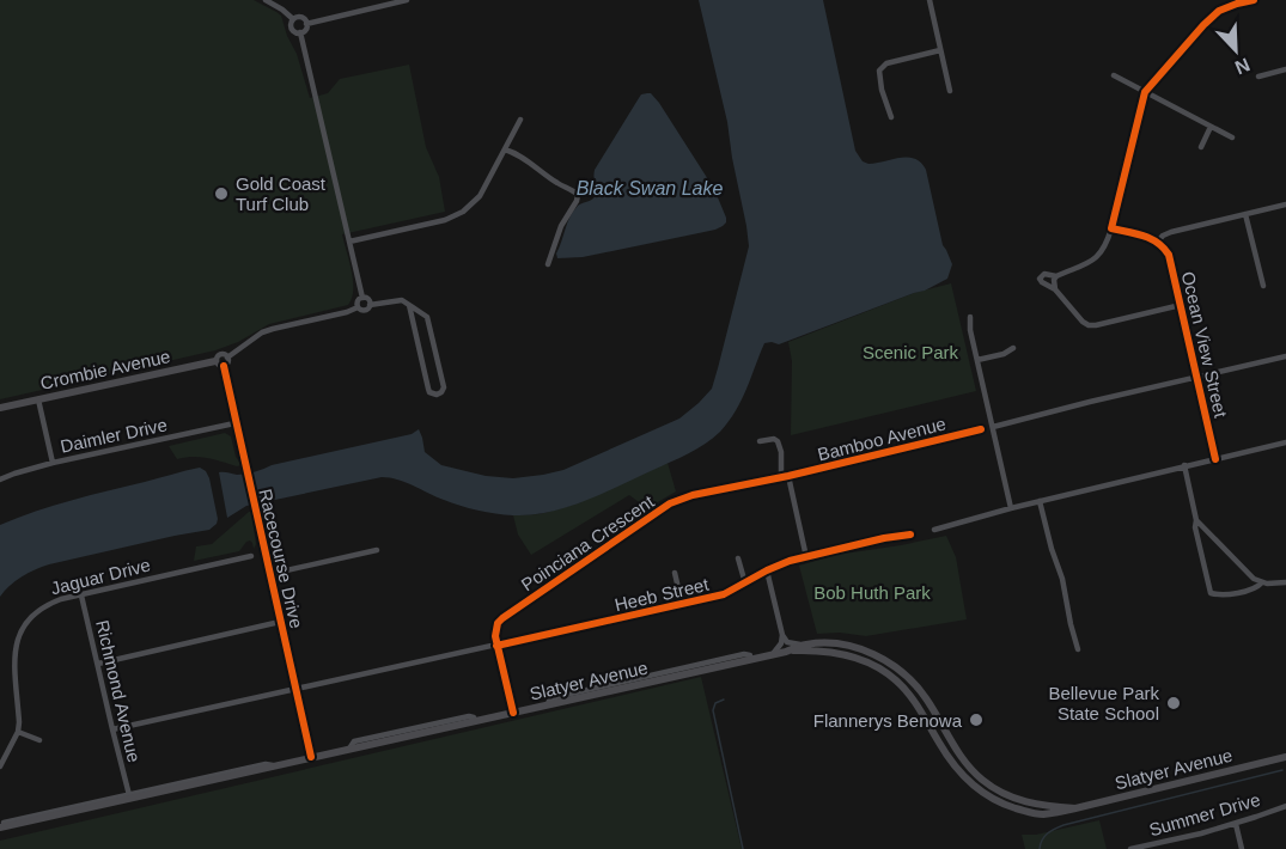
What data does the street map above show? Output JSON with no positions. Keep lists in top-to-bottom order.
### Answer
{
  "streets": {
    "main road": ["Crombie Avenue", "Slatyer Avenue"],
    "street": [
      "Ocean View Street",
      "Daimler Drive",
      "Bamboo Avenue",
      "Poinciana Crescent",
      "Racecourse Drive",
      "Jaguar Drive",
      "Heeb Street",
      "Richmond Avenue",
      "Summer Drive"
    ]
  },
  "crossings": [
    ["Crombie Avenue", "Racecourse Drive"],
    ["Daimler Drive", "Racecourse Drive"],
    ["Bamboo Avenue", "Poinciana Crescent"],
    ["Poinciana Crescent", "Heeb Street"],
    ["Racecourse Drive", "Heeb Street"],
    ["Racecourse Drive", "Slatyer Avenue"],
    ["Jaguar Drive", "Richmond Avenue"],
    ["Heeb Street", "Richmond Avenue"],
    ["Slatyer Avenue", "Richmond Avenue"]
  ],
  "water": ["Black Swan Lake"],
  "parks": ["Scenic Park", "Bob Huth Park"],
  "places": ["Gold Coast Turf Club", "Bellevue Park State School", "Flannerys Benowa"],
  "north": "bottom right"
}
